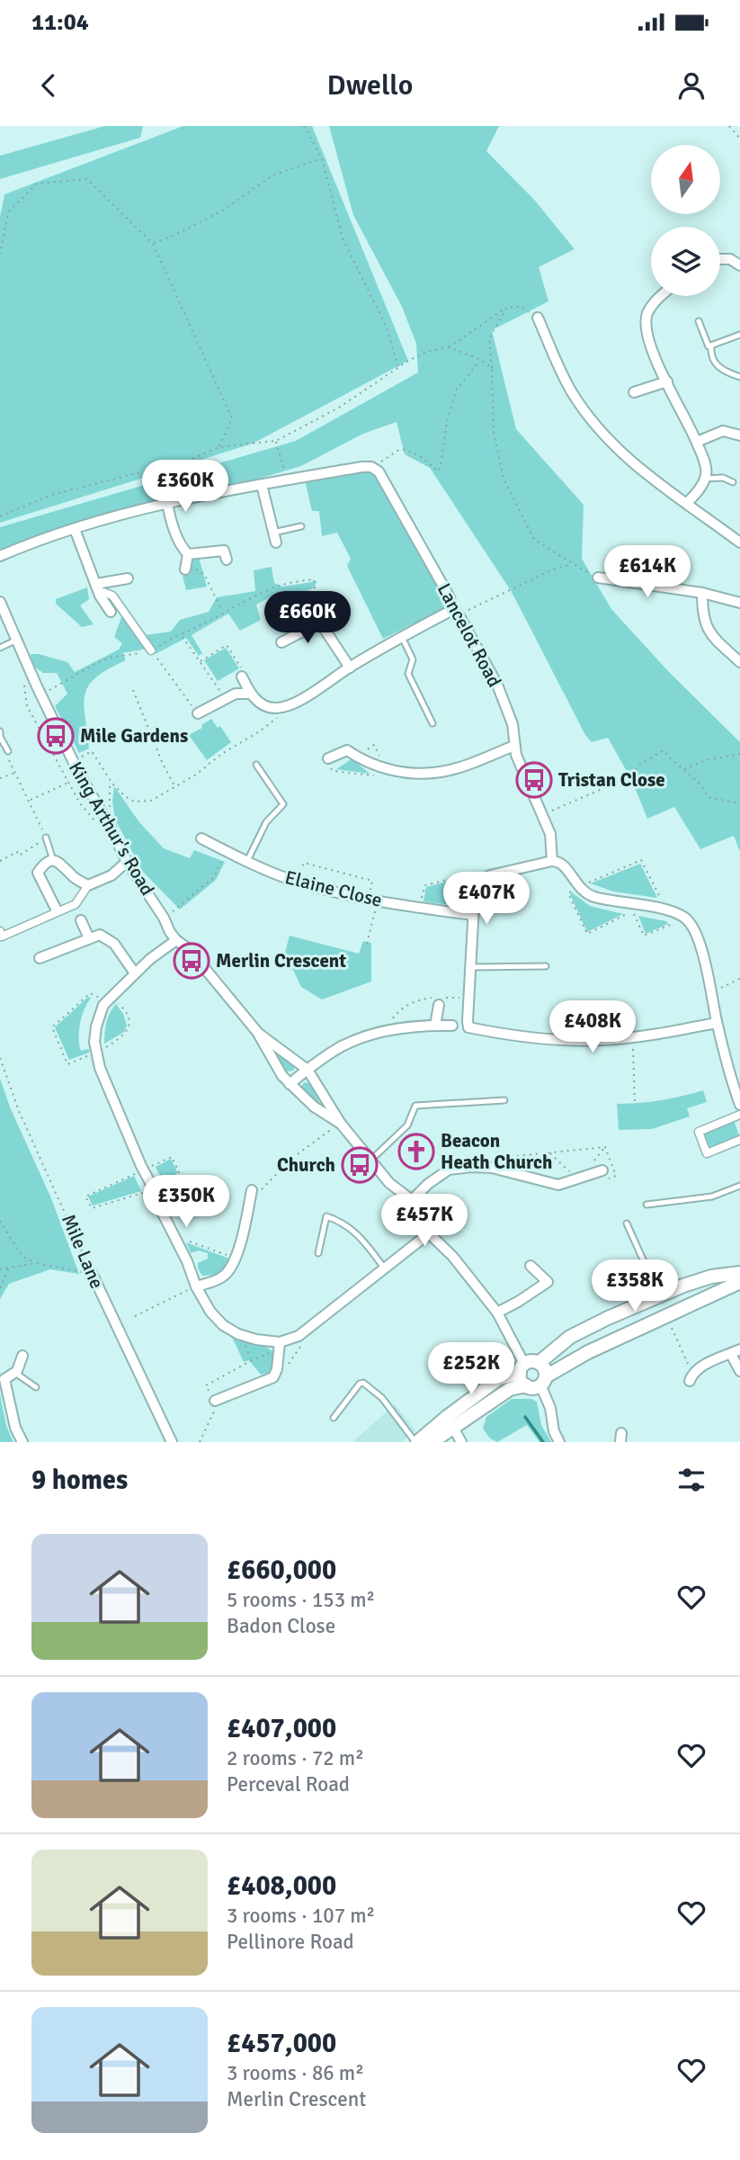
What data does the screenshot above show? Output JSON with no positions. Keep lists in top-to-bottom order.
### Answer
{
  "streets": {
    "street": [
      "Lancelot Road",
      "King Arthur's Road",
      "Elaine Close",
      "Mile Lane"
    ]
  },
  "places": {
    "bus stop": [
      "Mile Gardens",
      "Tristan Close",
      "Merlin Crescent",
      "Church"
    ],
    "church": ["Beacon Heath Church"]
  },
  "north": "top",
  "page": {
    "status": "11:04",
    "header": "Dwello",
    "price": [
      "£360K",
      "£614K",
      "£660K",
      "£407K",
      "£408K",
      "£350K",
      "£457K",
      "£358K",
      "£252K"
    ],
    "heading": "9 homes",
    "list": [
      {
        "name": "£660,000",
        "note": "5 rooms · 153 m² · Badon Close"
      },
      {
        "name": "£407,000",
        "note": "2 rooms · 72 m² · Perceval Road"
      },
      {
        "name": "£408,000",
        "note": "3 rooms · 107 m² · Pellinore Road"
      },
      {
        "name": "£457,000",
        "note": "3 rooms · 86 m² · Merlin Crescent"
      }
    ]
  }
}
